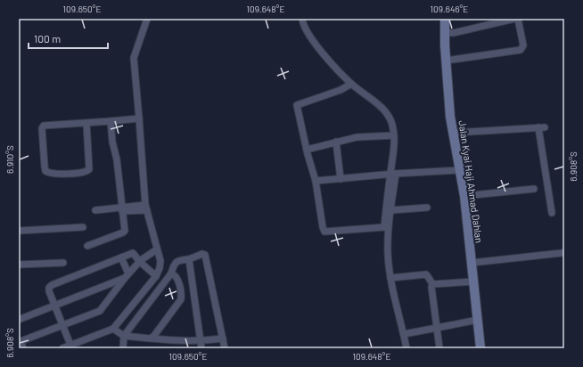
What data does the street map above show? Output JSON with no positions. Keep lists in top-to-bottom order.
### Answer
{
  "streets": {
    "street": ["Jalan Kyai Haji Ahmad Dahlan"]
  },
  "scale_bar": "100 m",
  "coordinates": [
    "109.650°E",
    "109.648°E",
    "109.646°E",
    "6.910°S",
    "6.908°S"
  ]
}
